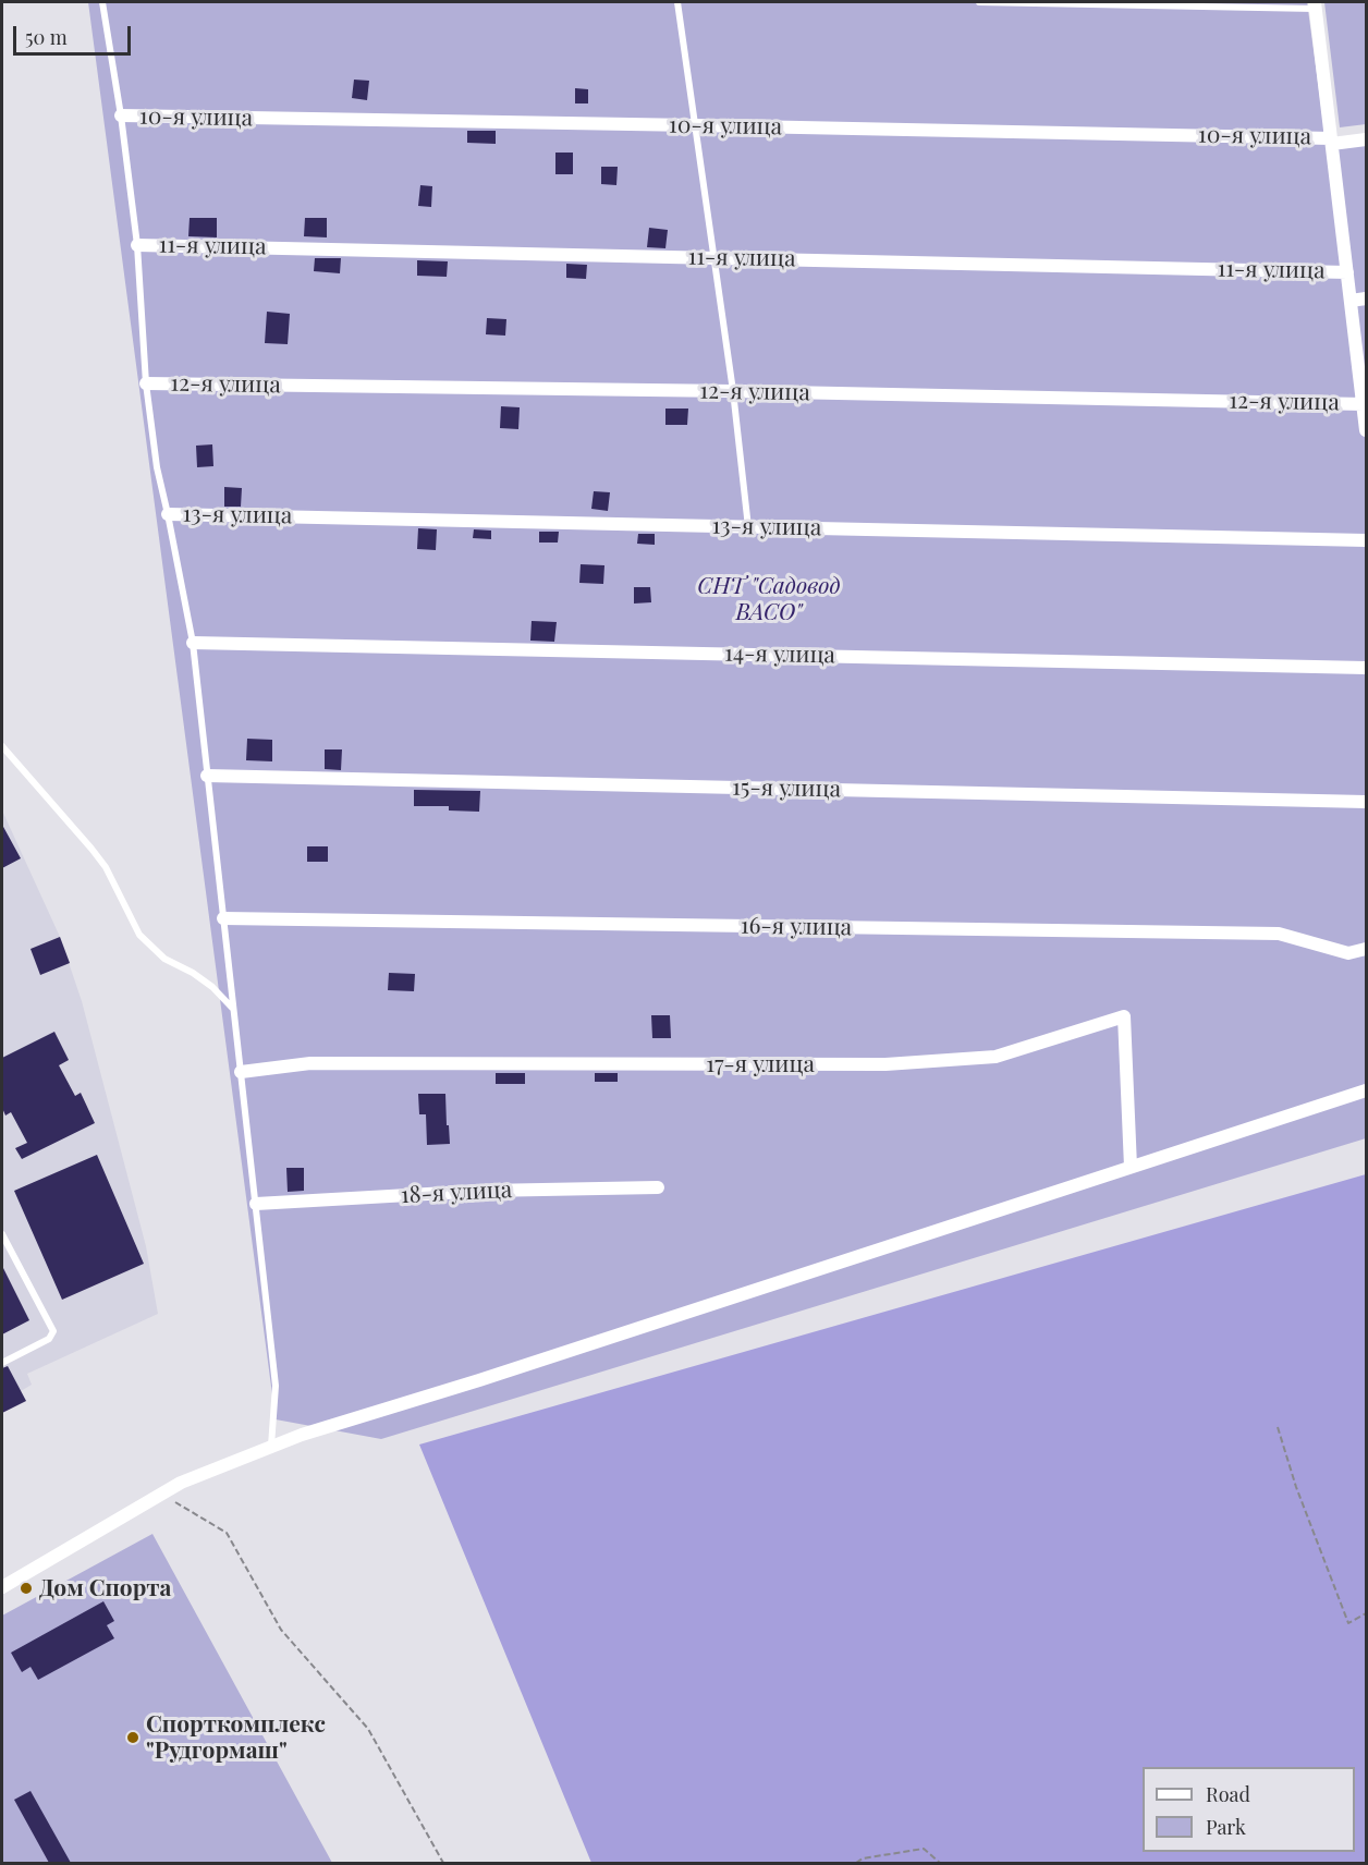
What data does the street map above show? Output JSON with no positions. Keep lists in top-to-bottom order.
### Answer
{
  "streets": {
    "street": [
      "10-я улица",
      "11-я улица",
      "12-я улица",
      "13-я улица",
      "14-я улица",
      "15-я улица",
      "16-я улица",
      "17-я улица",
      "18-я улица"
    ]
  },
  "parks": ["СНТ \"Садовод ВАСО\""],
  "places": ["Дом Спорта", "Спорткомплекс \"Рудгормаш\""],
  "legend": ["Road", "Park"],
  "scale_bar": "50 m"
}
